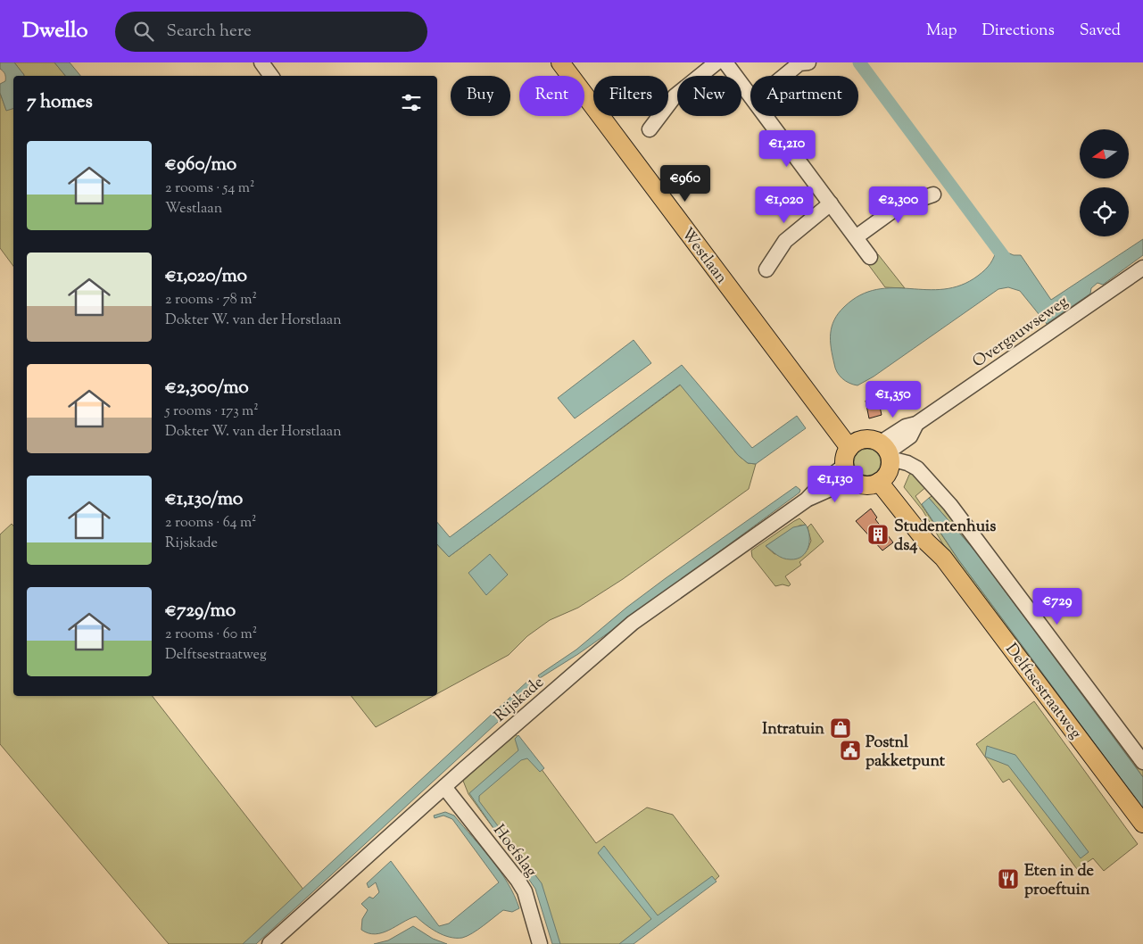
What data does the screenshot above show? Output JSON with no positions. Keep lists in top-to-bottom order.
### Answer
{
  "streets": {
    "main road": ["Westlaan", "Delftsestraatweg"],
    "street": ["Overgauwseweg", "Rijskade", "Hoefslag"]
  },
  "crossings": [
    ["Westlaan", "Overgauwseweg"],
    ["Westlaan", "Delftsestraatweg"],
    ["Westlaan", "Rijskade"],
    ["Overgauwseweg", "Delftsestraatweg"],
    ["Overgauwseweg", "Rijskade"],
    ["Delftsestraatweg", "Rijskade"],
    ["Rijskade", "Hoefslag"]
  ],
  "places": {
    "building": ["Studentenhuis ds4"],
    "shop": ["Intratuin"],
    "public building": ["Postnl pakketpunt"],
    "restaurant": ["Eten in de proeftuin"]
  },
  "north": "left",
  "page": {
    "header": "Dwello",
    "search": "Search here",
    "nav": ["Map", "Directions", "Saved"],
    "chip": [
      "Buy",
      "Rent",
      "Filters",
      "New",
      "Apartment"
    ],
    "heading": "7 homes",
    "list": [
      {
        "name": "€960/mo",
        "note": "2 rooms · 54 m² · Westlaan"
      },
      {
        "name": "€1,020/mo",
        "note": "2 rooms · 78 m² · Dokter W. van der Horstlaan"
      },
      {
        "name": "€2,300/mo",
        "note": "5 rooms · 173 m² · Dokter W. van der Horstlaan"
      },
      {
        "name": "€1,130/mo",
        "note": "2 rooms · 64 m² · Rijskade"
      },
      {
        "name": "€729/mo",
        "note": "2 rooms · 60 m² · Delftsestraatweg"
      }
    ],
    "price": [
      "€1,210",
      "€960",
      "€1,020",
      "€2,300",
      "€1,350",
      "€1,130",
      "€729"
    ]
  }
}
